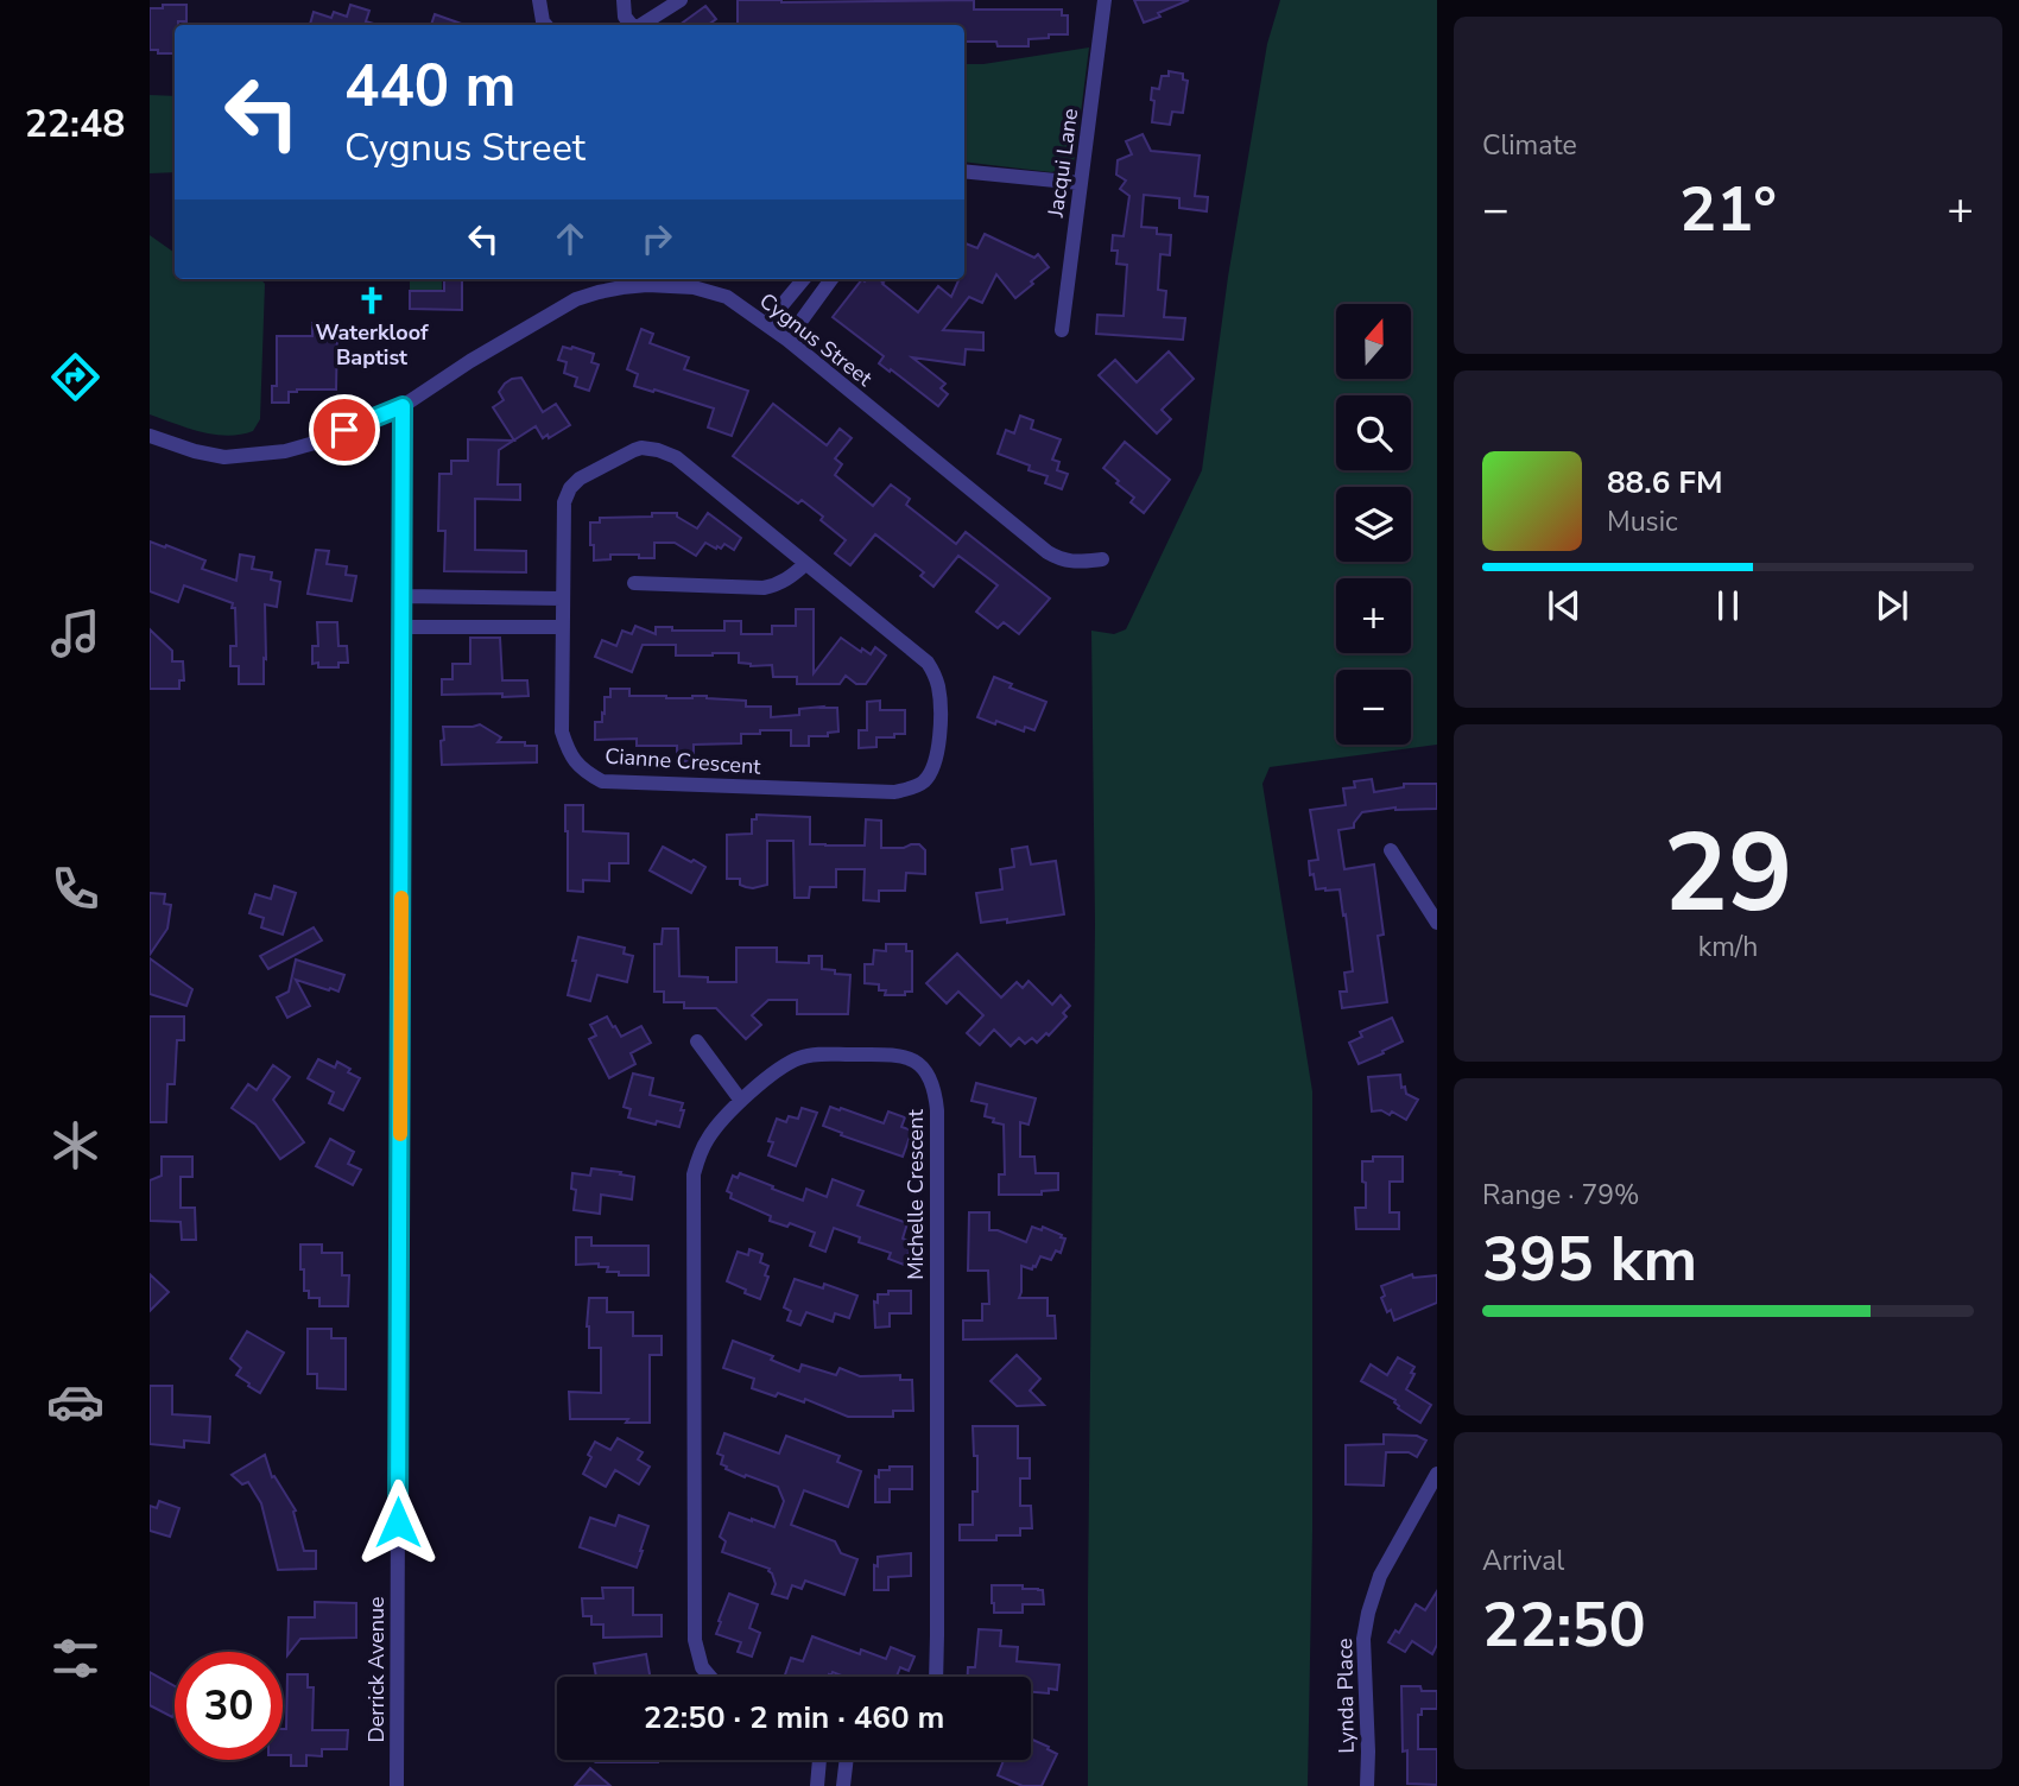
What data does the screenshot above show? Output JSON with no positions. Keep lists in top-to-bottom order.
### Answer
{
  "streets": {
    "street": [
      "Jacqui Lane",
      "Cygnus Street",
      "Cianne Crescent",
      "Michelle Crescent",
      "Derrick Avenue",
      "Lynda Place"
    ]
  },
  "crossings": [
    ["Cygnus Street", "Derrick Avenue"]
  ],
  "places": {
    "church": ["Waterkloof Baptist"]
  },
  "north": "top",
  "page": {
    "tabs": "22:48",
    "tile": [
      "Climate",
      ["29", "km/h"],
      ["Range · 79%", "395 km"],
      ["Arrival", "22:50"]
    ],
    "turn": ["440 m", "Cygnus Street"],
    "heat": ["−", "21°", "+"],
    "map_buttons": ["+", "−"],
    "song": ["88.6 FM", "Music"],
    "limit": "30",
    "trip": "22:50 · 2 min · 460 m"
  }
}
